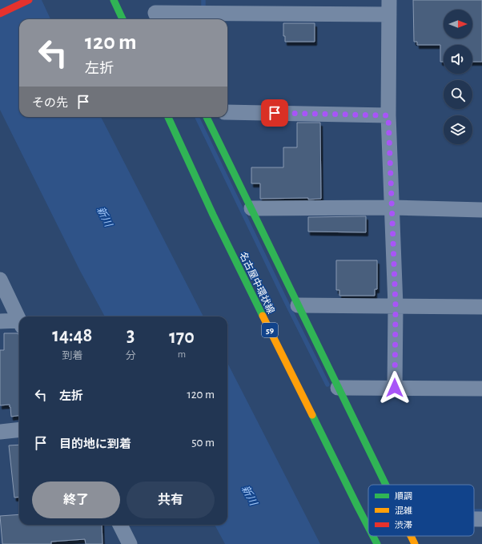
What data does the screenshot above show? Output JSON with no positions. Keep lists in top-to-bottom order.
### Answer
{
  "streets": {
    "main road": ["名古屋中環状線", "59"]
  },
  "water": ["新川"],
  "legend": ["順調", "混雑", "渋滞"],
  "north": "right",
  "page": {
    "turn": ["120 m", "左折"],
    "then": "その先",
    "eta": [
      "14:48",
      "到着",
      "3",
      "分",
      "170",
      "m"
    ],
    "list": [
      {
        "name": "左折",
        "value": "120 m"
      },
      {
        "name": "目的地に到着",
        "value": "50 m"
      }
    ],
    "buttons": ["終了", "共有"]
  }
}
